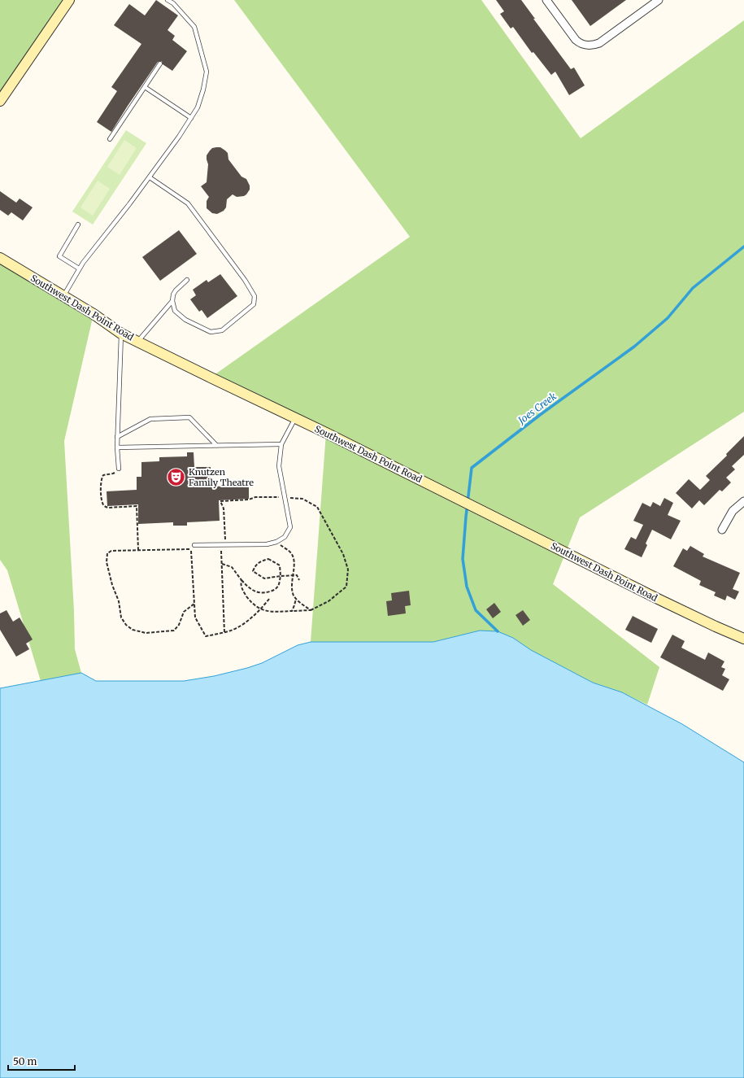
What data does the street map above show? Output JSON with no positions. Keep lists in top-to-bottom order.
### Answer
{
  "streets": {
    "main road": ["Southwest Dash Point Road"]
  },
  "water": ["Joes Creek"],
  "places": {
    "theatre": ["Knutzen Family Theatre"]
  },
  "scale_bar": "50 m"
}
